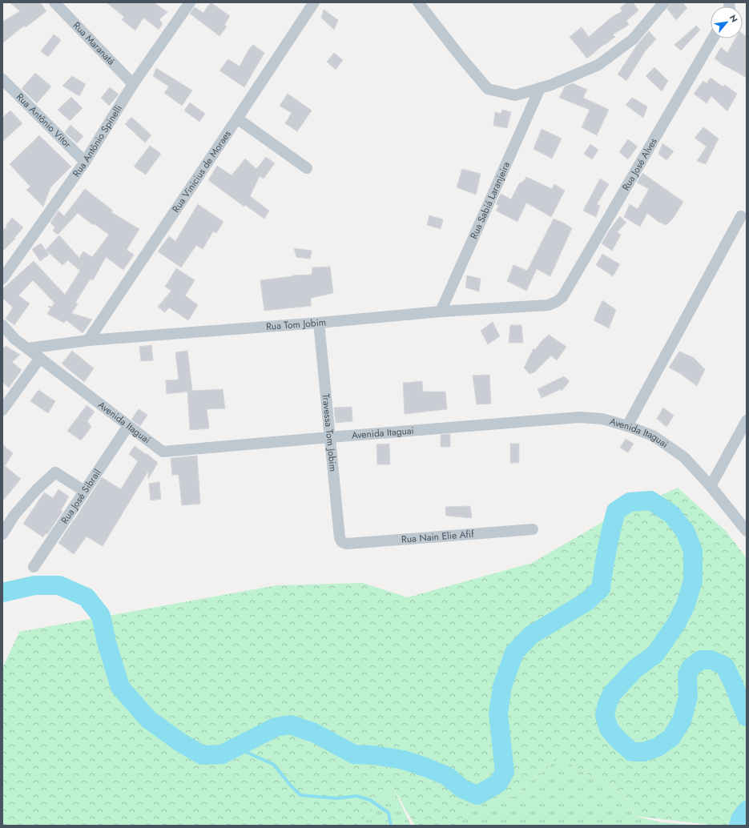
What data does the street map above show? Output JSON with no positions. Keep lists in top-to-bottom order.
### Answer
{
  "streets": {
    "street": [
      "Rua Maranatá",
      "Rua Antônio Vitor",
      "Rua Antônio Spinelli",
      "Rua José Alves",
      "Rua Vinicius de Moraes",
      "Rua Sabiá Laranjeira",
      "Rua Tom Jobim",
      "Avenida Itaguai",
      "Travessa Tom Jobim",
      "Rua José Sibrail",
      "Rua Nain Elie Afif"
    ]
  },
  "crossings": [
    ["Rua Maranatá", "Rua Antônio Spinelli"],
    ["Rua Antônio Vitor", "Rua Antônio Spinelli"],
    ["Rua José Alves", "Rua Tom Jobim"],
    ["Rua Vinicius de Moraes", "Rua Tom Jobim"],
    ["Rua Sabiá Laranjeira", "Rua Tom Jobim"],
    ["Rua Tom Jobim", "Avenida Itaguai"],
    ["Rua Tom Jobim", "Travessa Tom Jobim"],
    ["Avenida Itaguai", "Travessa Tom Jobim"],
    ["Avenida Itaguai", "Rua José Sibrail"],
    ["Travessa Tom Jobim", "Rua Nain Elie Afif"]
  ],
  "north": "top right"
}
